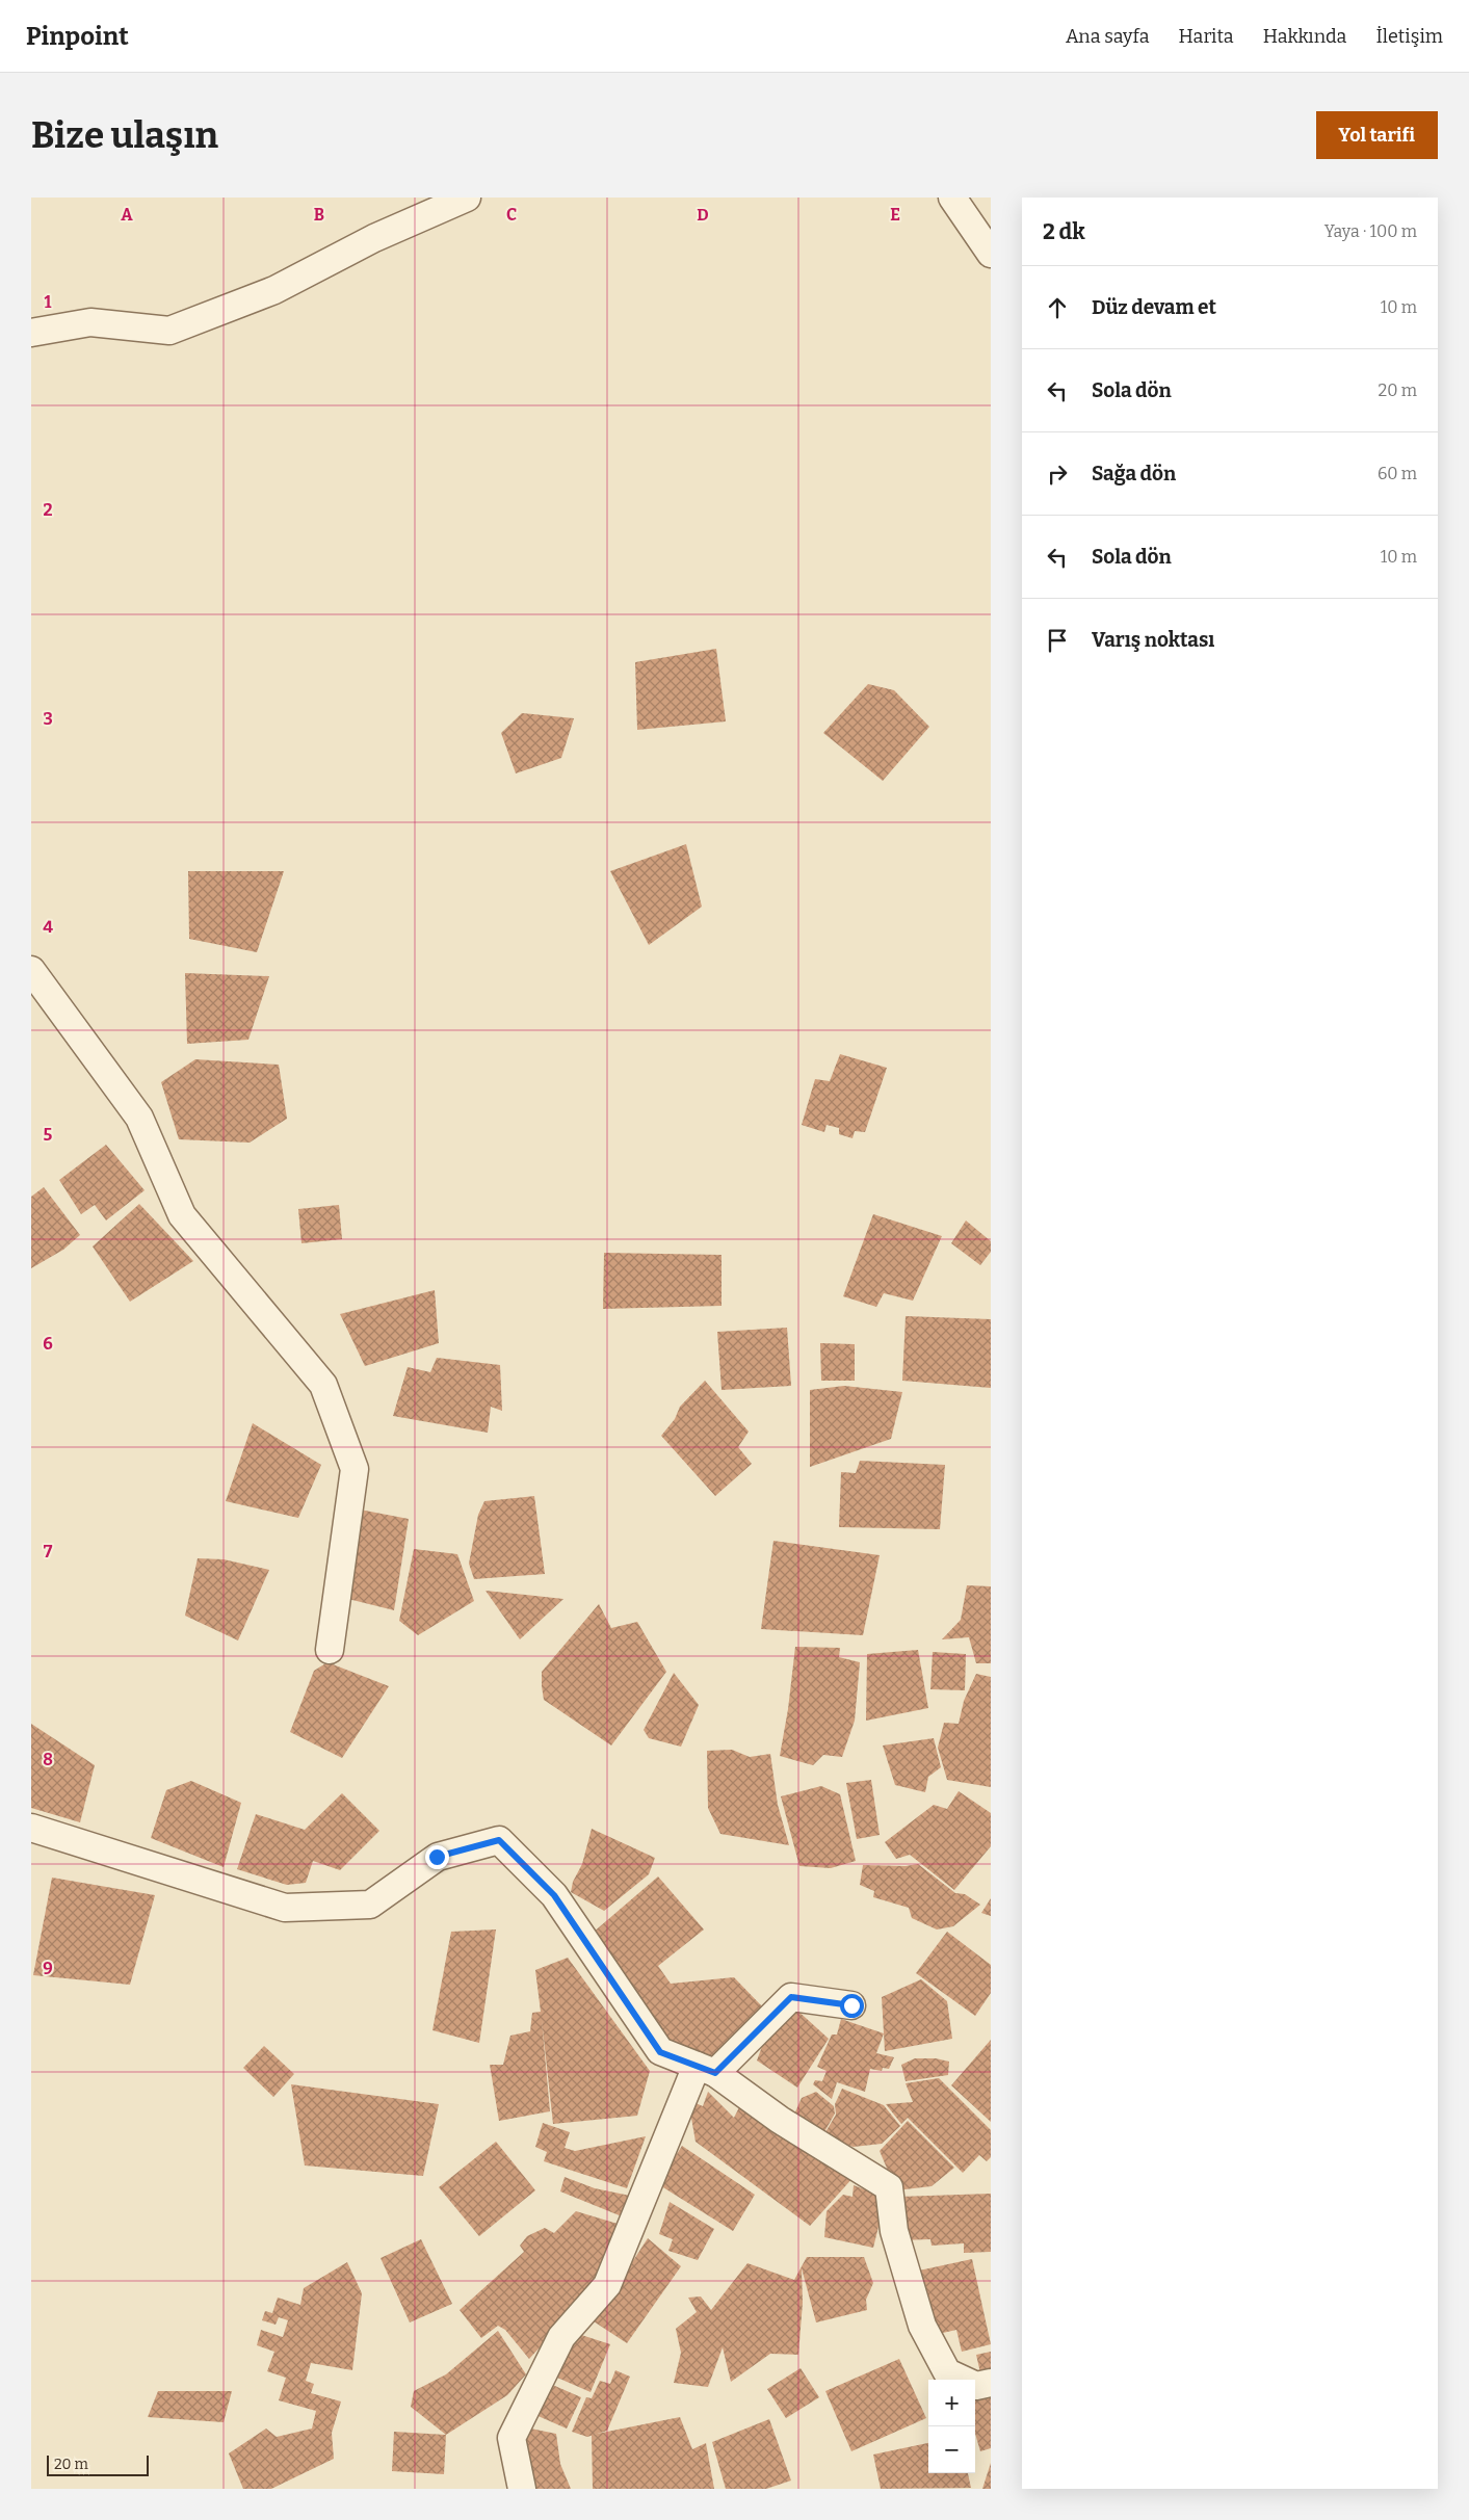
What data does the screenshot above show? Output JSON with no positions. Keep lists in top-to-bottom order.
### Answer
{
  "scale_bar": "20 m",
  "page": {
    "header": "Pinpoint",
    "nav": [
      "Ana sayfa",
      "Harita",
      "Hakkında",
      "İletişim"
    ],
    "buttons": "Yol tarifi",
    "title": "Bize ulaşın",
    "heading": ["2 dk", "Yaya · 100 m"],
    "list": [
      ["Düz devam et", "10 m"],
      ["Sola dön", "20 m"],
      ["Sağa dön", "60 m"],
      ["Sola dön", "10 m"],
      "Varış noktası"
    ],
    "map_buttons": ["+", "−"],
    "scale": "20 m"
  },
  "grid": {
    "columns": [
      "A",
      "B",
      "C",
      "D",
      "E"
    ],
    "rows": [
      "1",
      "2",
      "3",
      "4",
      "5",
      "6",
      "7",
      "8",
      "9"
    ]
  }
}
